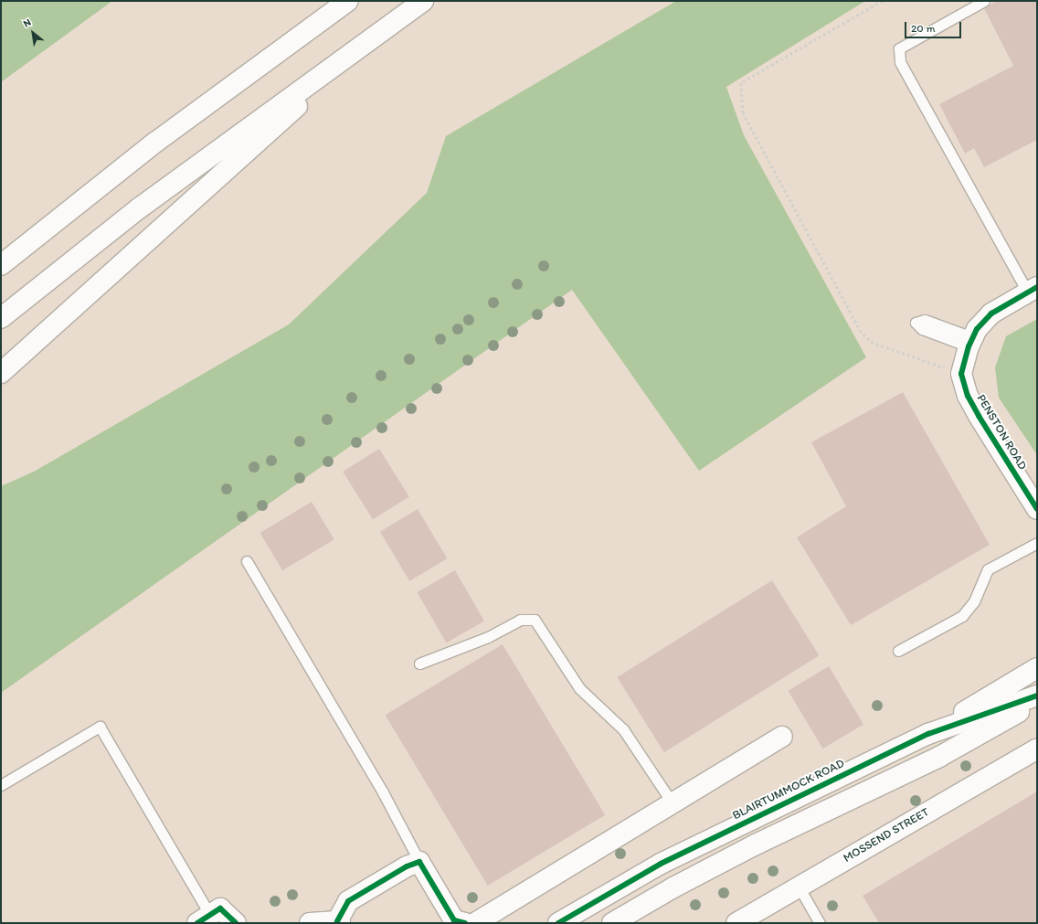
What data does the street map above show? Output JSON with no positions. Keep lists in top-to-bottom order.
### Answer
{
  "streets": {
    "main road": ["PENSTON ROAD", "BLAIRTUMMOCK ROAD", "MOSSEND STREET"]
  },
  "scale_bar": "20 m",
  "north": "top left"
}
